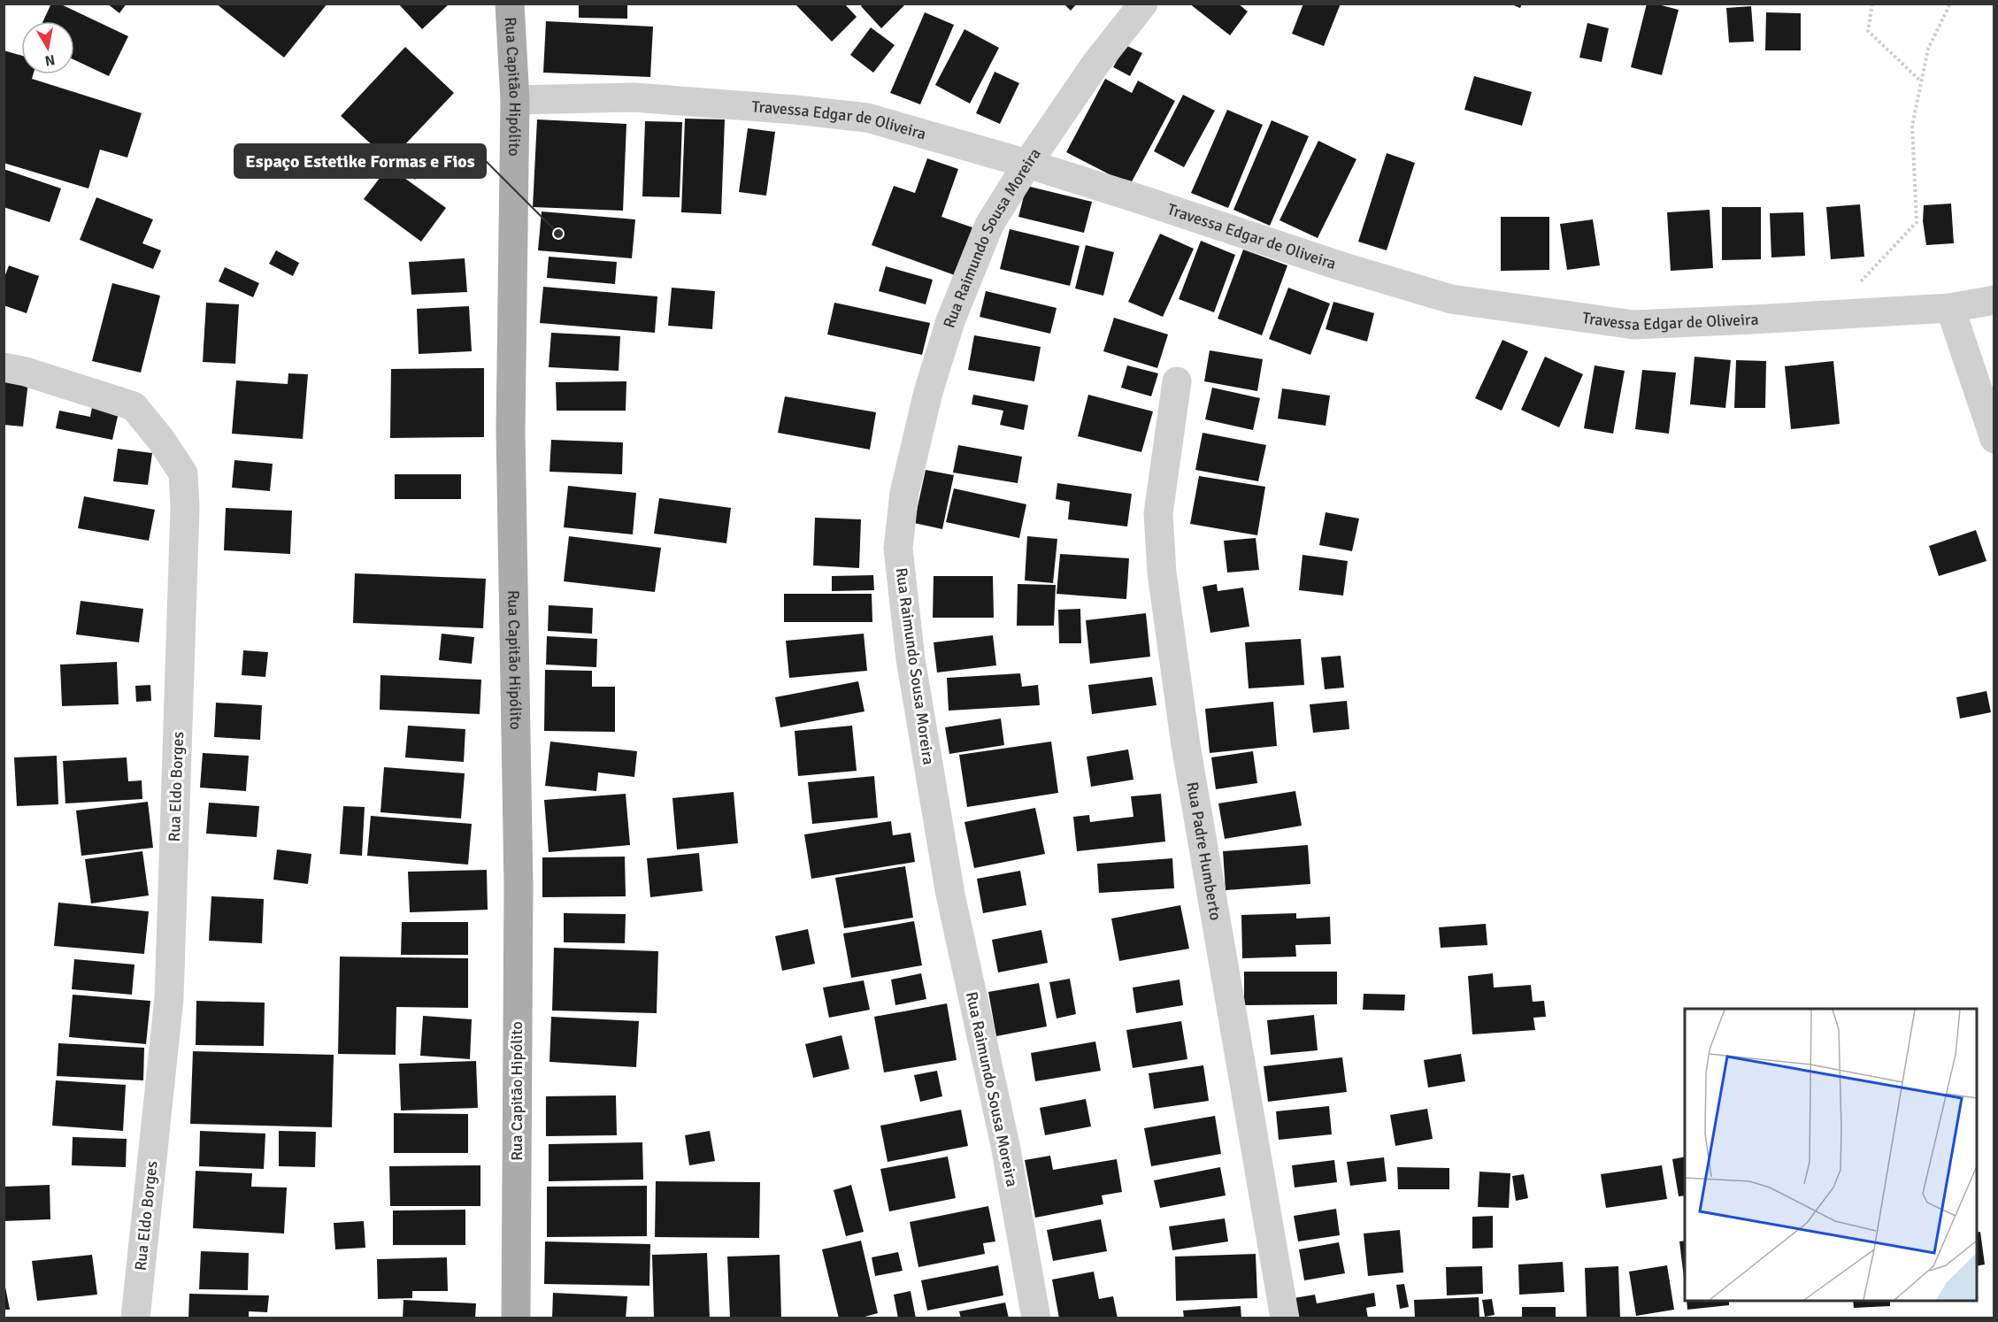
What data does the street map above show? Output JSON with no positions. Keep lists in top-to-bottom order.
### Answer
{
  "streets": {
    "main road": ["Rua Capitão Hipólito"],
    "street": [
      "Travessa Edgar de Oliveira",
      "Rua Raimundo Sousa Moreira",
      "Rua Eldo Borges",
      "Rua Padre Humberto"
    ]
  },
  "crossings": [
    ["Rua Capitão Hipólito", "Travessa Edgar de Oliveira"],
    ["Travessa Edgar de Oliveira", "Rua Raimundo Sousa Moreira"]
  ],
  "places": ["Espaço Estetike Formas e Fios"],
  "north": "bottom"
}
